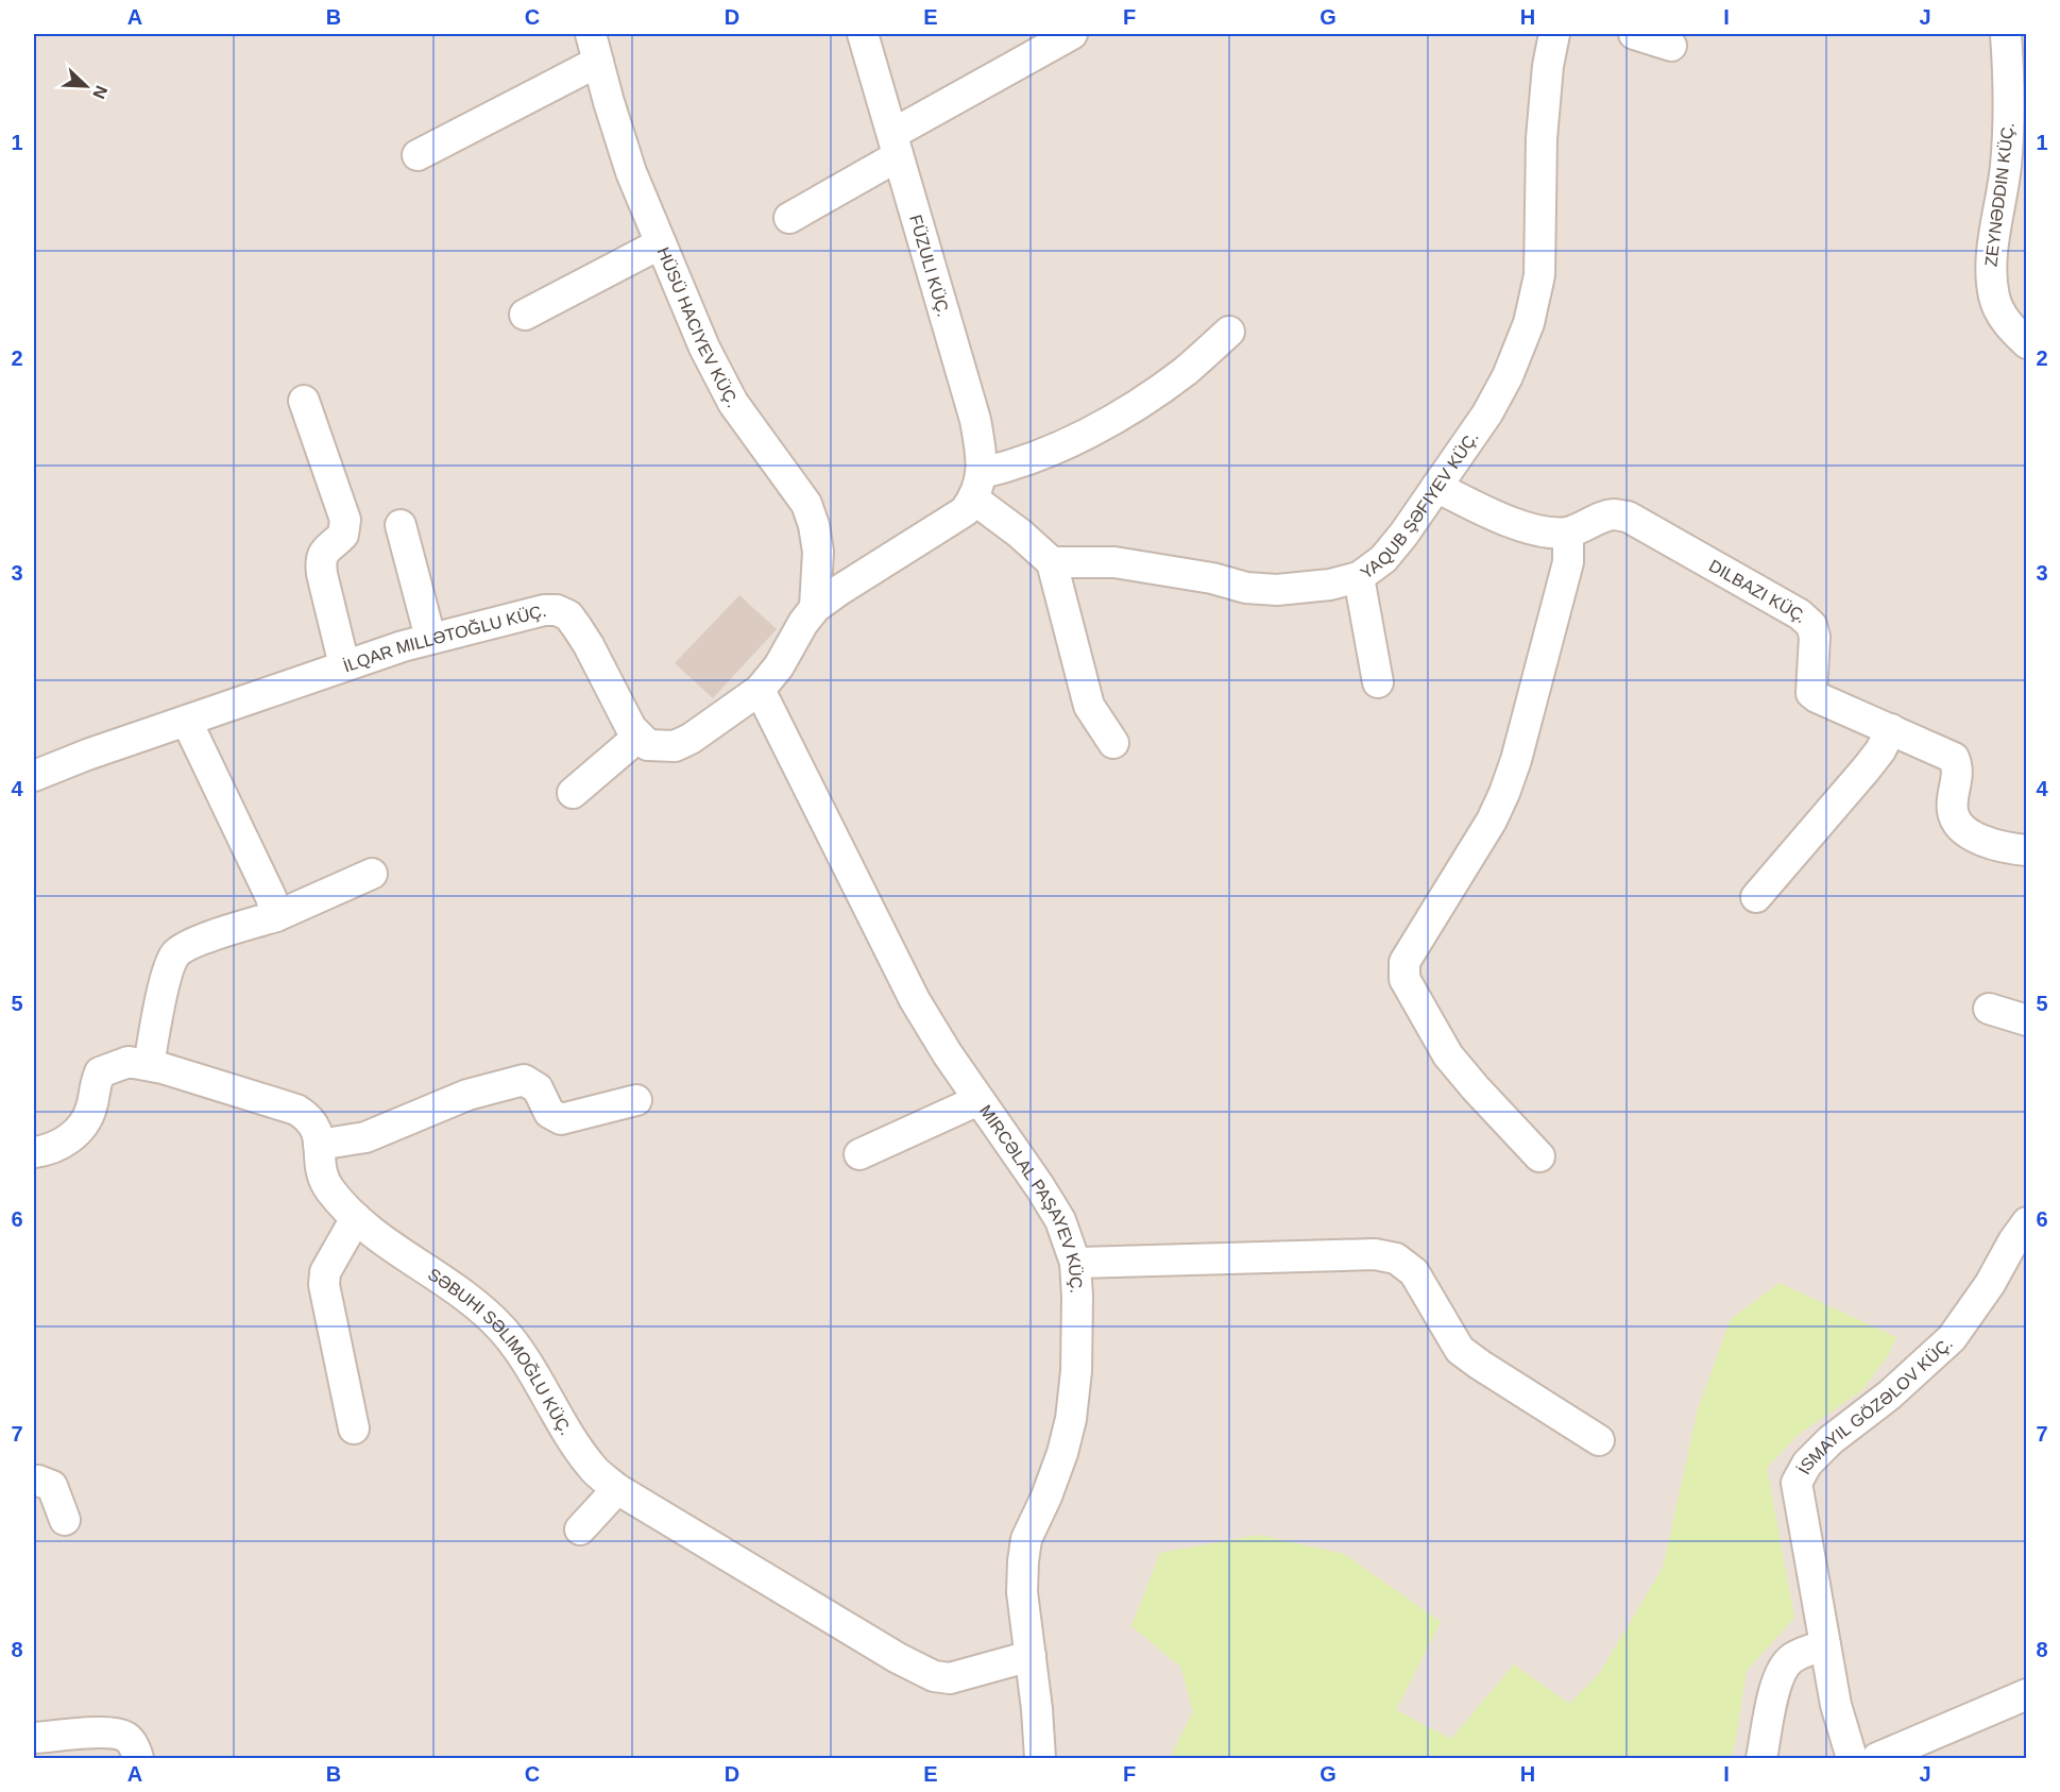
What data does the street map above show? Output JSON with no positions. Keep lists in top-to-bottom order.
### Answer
{
  "streets": {
    "street": [
      "ZEYNƏDDIN KÜÇ.",
      "FÜZULI KÜÇ.",
      "YAQUB ŞƏFIYEV KÜÇ.",
      "DILBAZI KÜÇ.",
      "İLQAR MILLƏTOĞLU KÜÇ.",
      "MIRCƏLAL PAŞAYEV KÜÇ.",
      "SƏBUHI SƏLIMOĞLU KÜÇ.",
      "İSMAYIL GÖZƏLOV KÜÇ."
    ]
  },
  "crossings": [
    ["YAQUB ŞƏFIYEV KÜÇ.", "DILBAZI KÜÇ."],
    ["MIRCƏLAL PAŞAYEV KÜÇ.", "SƏBUHI SƏLIMOĞLU KÜÇ."]
  ],
  "north": "bottom right",
  "grid": {
    "columns": [
      "A",
      "B",
      "C",
      "D",
      "E",
      "F",
      "G",
      "H",
      "I",
      "J"
    ],
    "rows": [
      "1",
      "2",
      "3",
      "4",
      "5",
      "6",
      "7",
      "8"
    ]
  }
}
